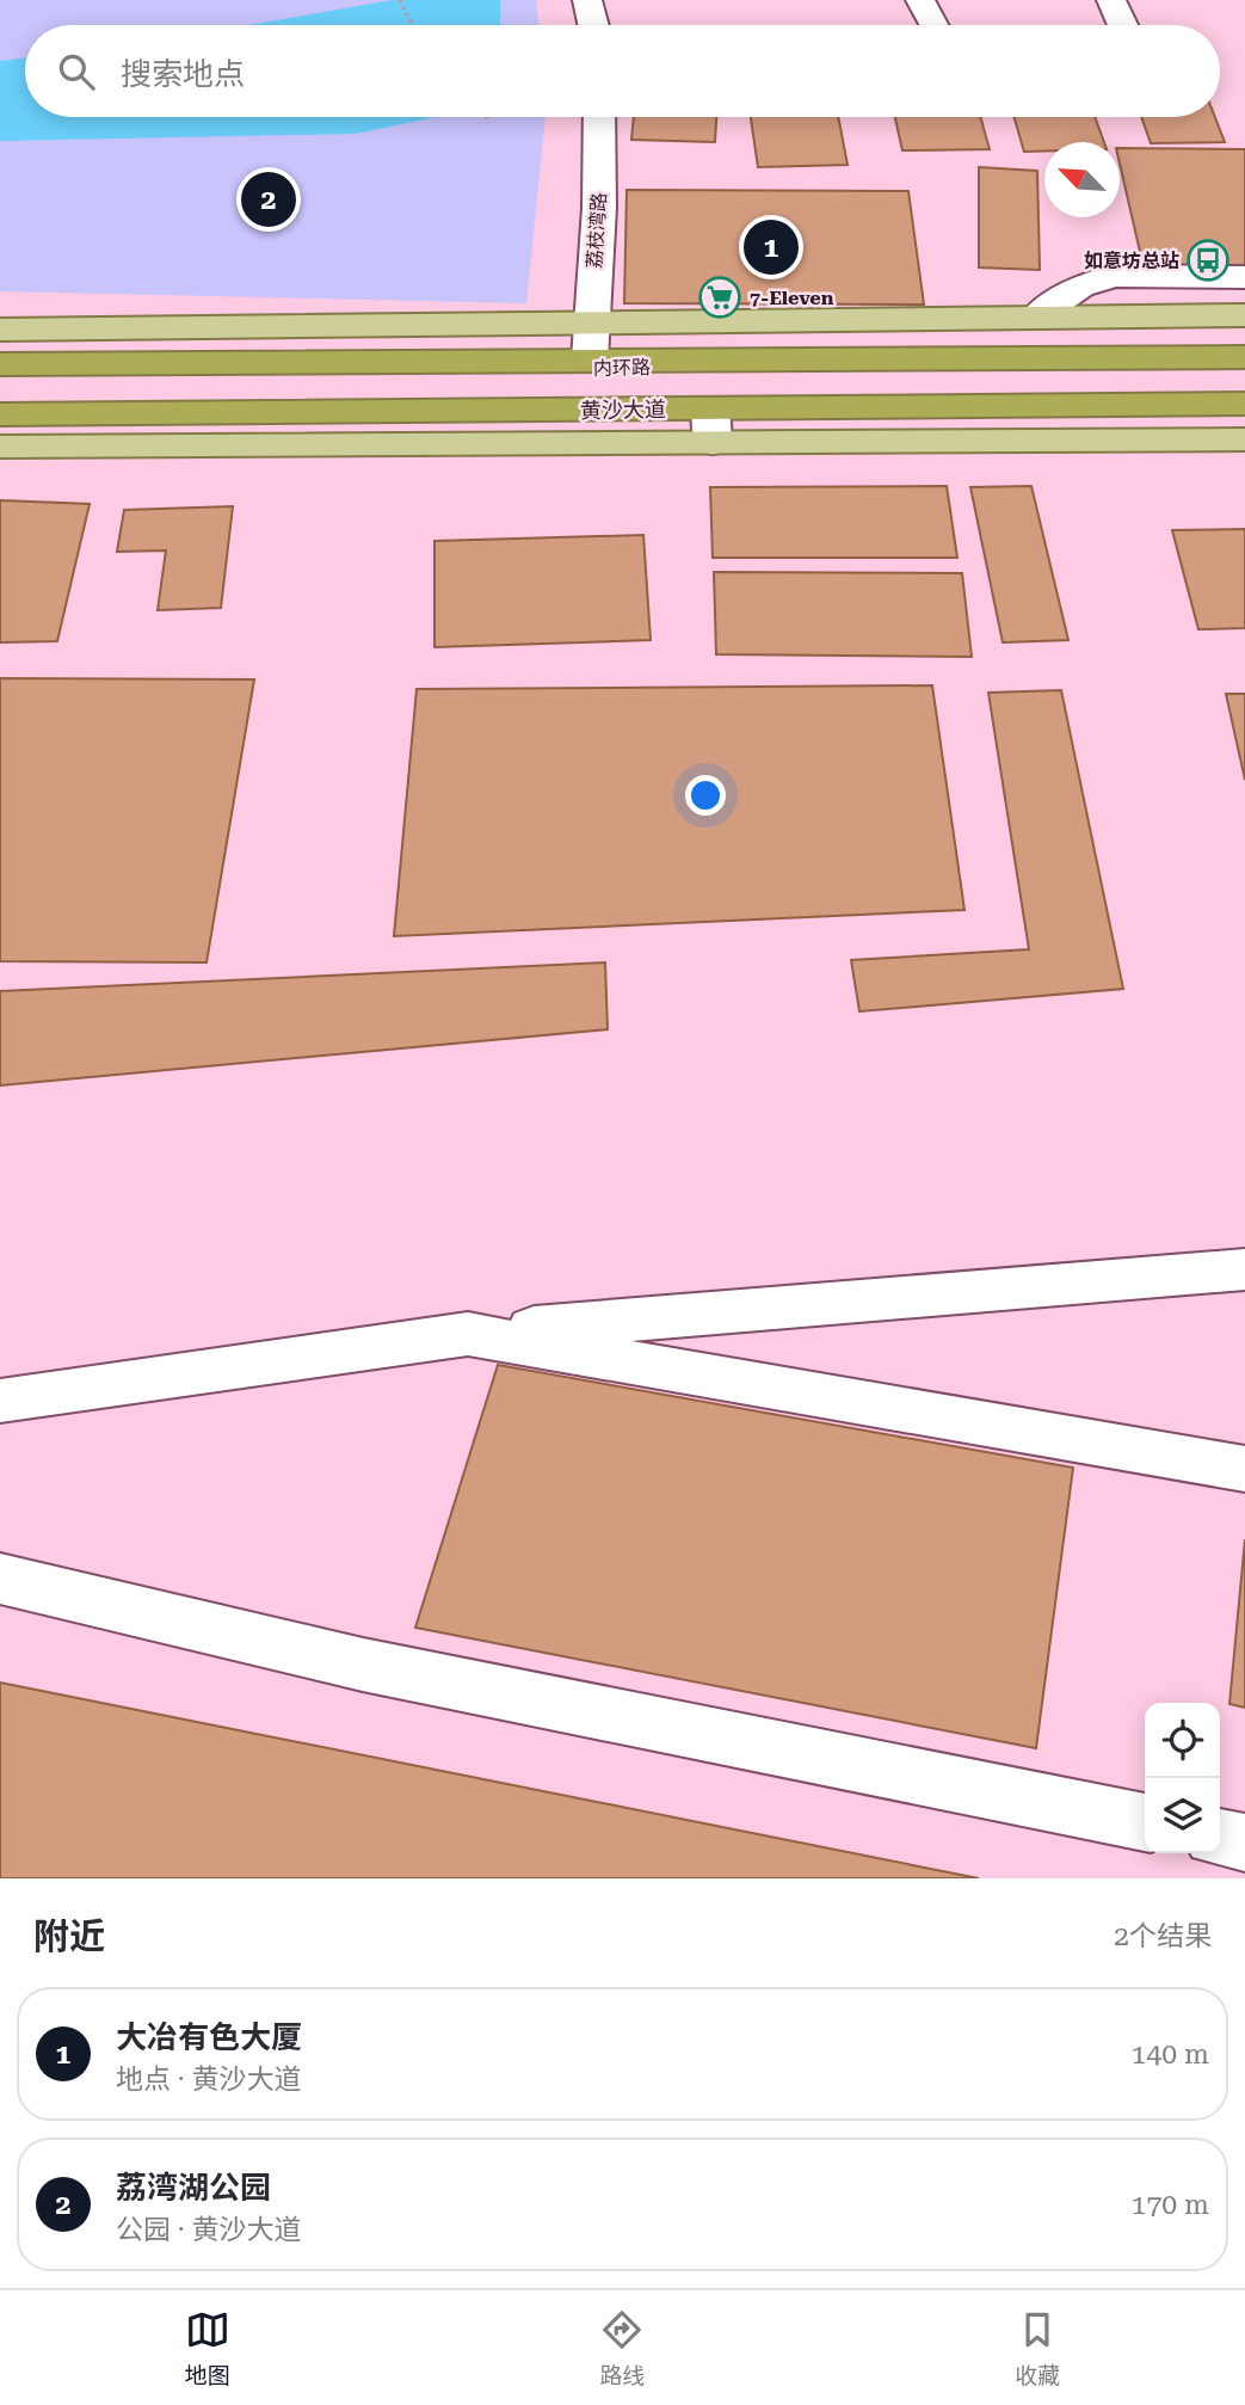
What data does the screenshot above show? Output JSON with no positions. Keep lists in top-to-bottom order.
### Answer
{
  "streets": {
    "highway": ["内环路", "黄沙大道"],
    "street": ["荔枝湾路"]
  },
  "crossings": [
    ["内环路", "黄沙大道"]
  ],
  "places": {
    "bus stop": ["如意坊总站"],
    "supermarket": ["7-Eleven"]
  },
  "north": "top left",
  "page": {
    "search": "搜索地点",
    "pins": ["2", "1"],
    "heading": ["附近", "2个结果"],
    "list": [
      {
        "mark": "1",
        "name": "大冶有色大厦",
        "note": "地点 · 黄沙大道",
        "value": "140 m"
      },
      {
        "mark": "2",
        "name": "荔湾湖公园",
        "note": "公园 · 黄沙大道",
        "value": "170 m"
      }
    ],
    "nav": ["地图", "路线", "收藏"]
  }
}
